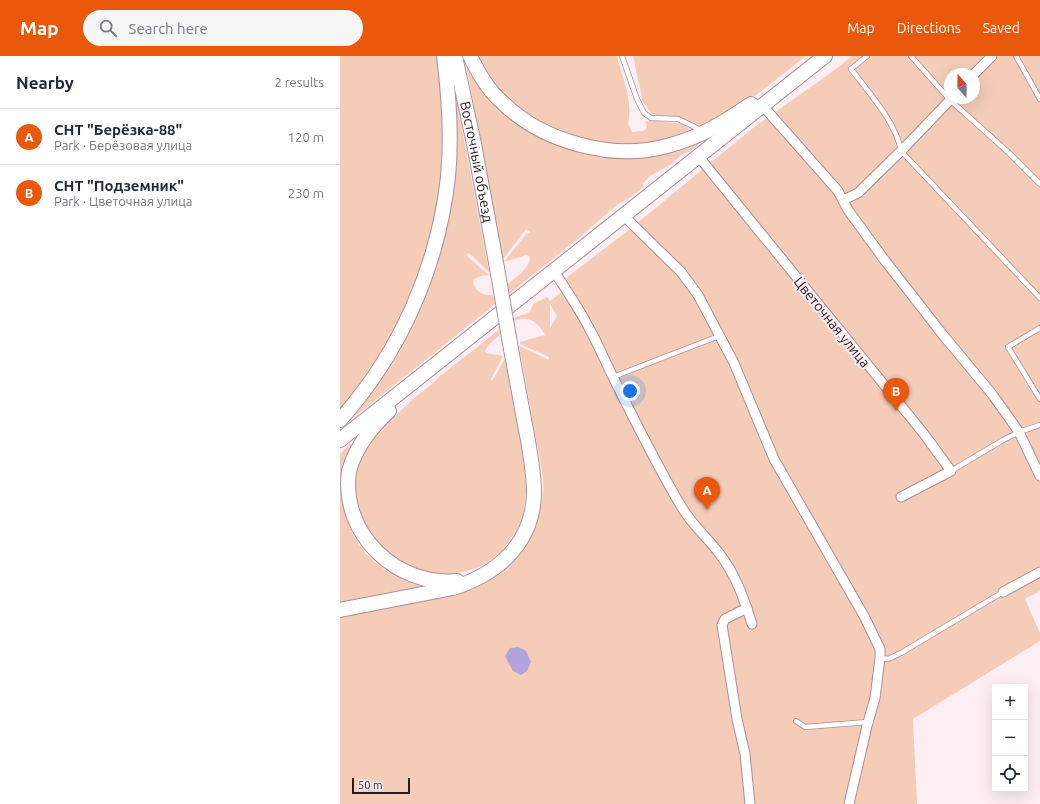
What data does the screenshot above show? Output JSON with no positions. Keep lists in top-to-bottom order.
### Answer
{
  "streets": {
    "main road": ["Восточный объезд"],
    "street": ["Цветочная улица"]
  },
  "scale_bar": "50 m",
  "north": "top",
  "page": {
    "header": "Map",
    "search": "Search here",
    "nav": ["Map", "Directions", "Saved"],
    "heading": ["Nearby", "2 results"],
    "list": [
      {
        "mark": "A",
        "name": "СНТ \"Берёзка-88\"",
        "note": "Park · Берёзовая улица",
        "value": "120 m"
      },
      {
        "mark": "B",
        "name": "СНТ \"Подземник\"",
        "note": "Park · Цветочная улица",
        "value": "230 m"
      }
    ],
    "pins": ["B", "A"],
    "map_buttons": ["+", "−"],
    "scale": "50 m"
  }
}
